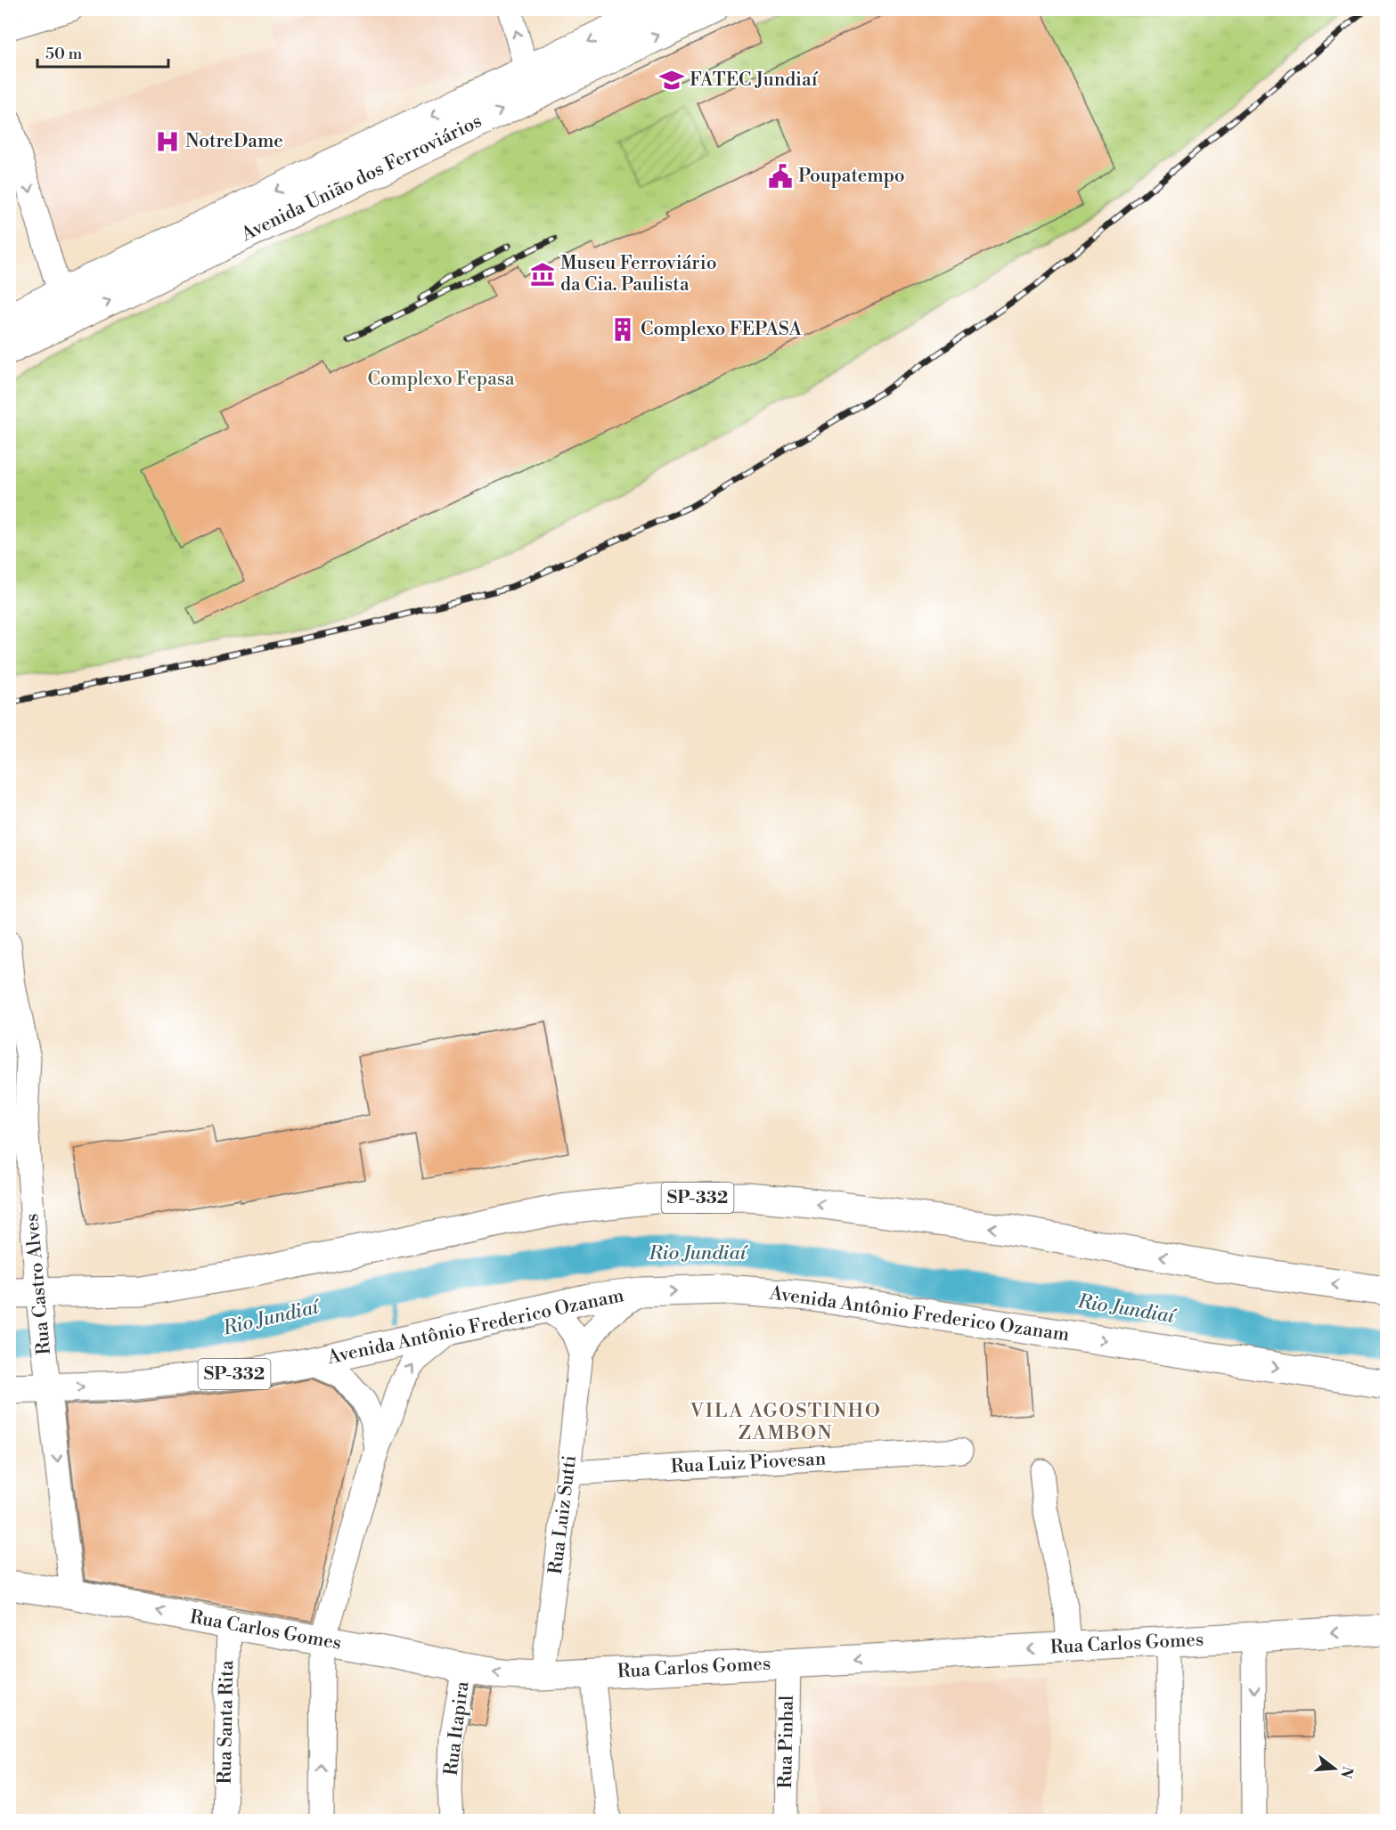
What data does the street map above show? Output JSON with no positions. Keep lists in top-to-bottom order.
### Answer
{
  "streets": {
    "main road": [
      "Avenida União dos Ferroviários",
      "SP-332",
      "Avenida Antônio Frederico Ozanam",
      "Rua Carlos Gomes"
    ],
    "street": [
      "Rua Castro Alves",
      "Rua Luiz Piovesan",
      "Rua Luiz Sutti",
      "Rua Santa Rita",
      "Rua Itapira",
      "Rua Pinhal"
    ]
  },
  "crossings": [
    ["SP-332", "Rua Castro Alves"],
    ["Rua Castro Alves", "Avenida Antônio Frederico Ozanam"],
    ["Rua Castro Alves", "Rua Carlos Gomes"],
    ["Avenida Antônio Frederico Ozanam", "Rua Luiz Sutti"],
    ["Rua Luiz Piovesan", "Rua Luiz Sutti"],
    ["Rua Luiz Sutti", "Rua Carlos Gomes"],
    ["Rua Carlos Gomes", "Rua Santa Rita"],
    ["Rua Carlos Gomes", "Rua Itapira"],
    ["Rua Carlos Gomes", "Rua Pinhal"]
  ],
  "one_way": ["Rua Carlos Gomes"],
  "districts": ["VILA AGOSTINHO ZAMBON"],
  "water": ["Rio Jundiaí"],
  "parks": ["Complexo Fepasa"],
  "places": {
    "school or university": ["FATEC Jundiaí"],
    "hospital": ["NotreDame"],
    "public building": ["Poupatempo"],
    "museum": ["Museu Ferroviário da Cia. Paulista"],
    "building": ["Complexo FEPASA"]
  },
  "scale_bar": "50 m",
  "north": "right"
}
